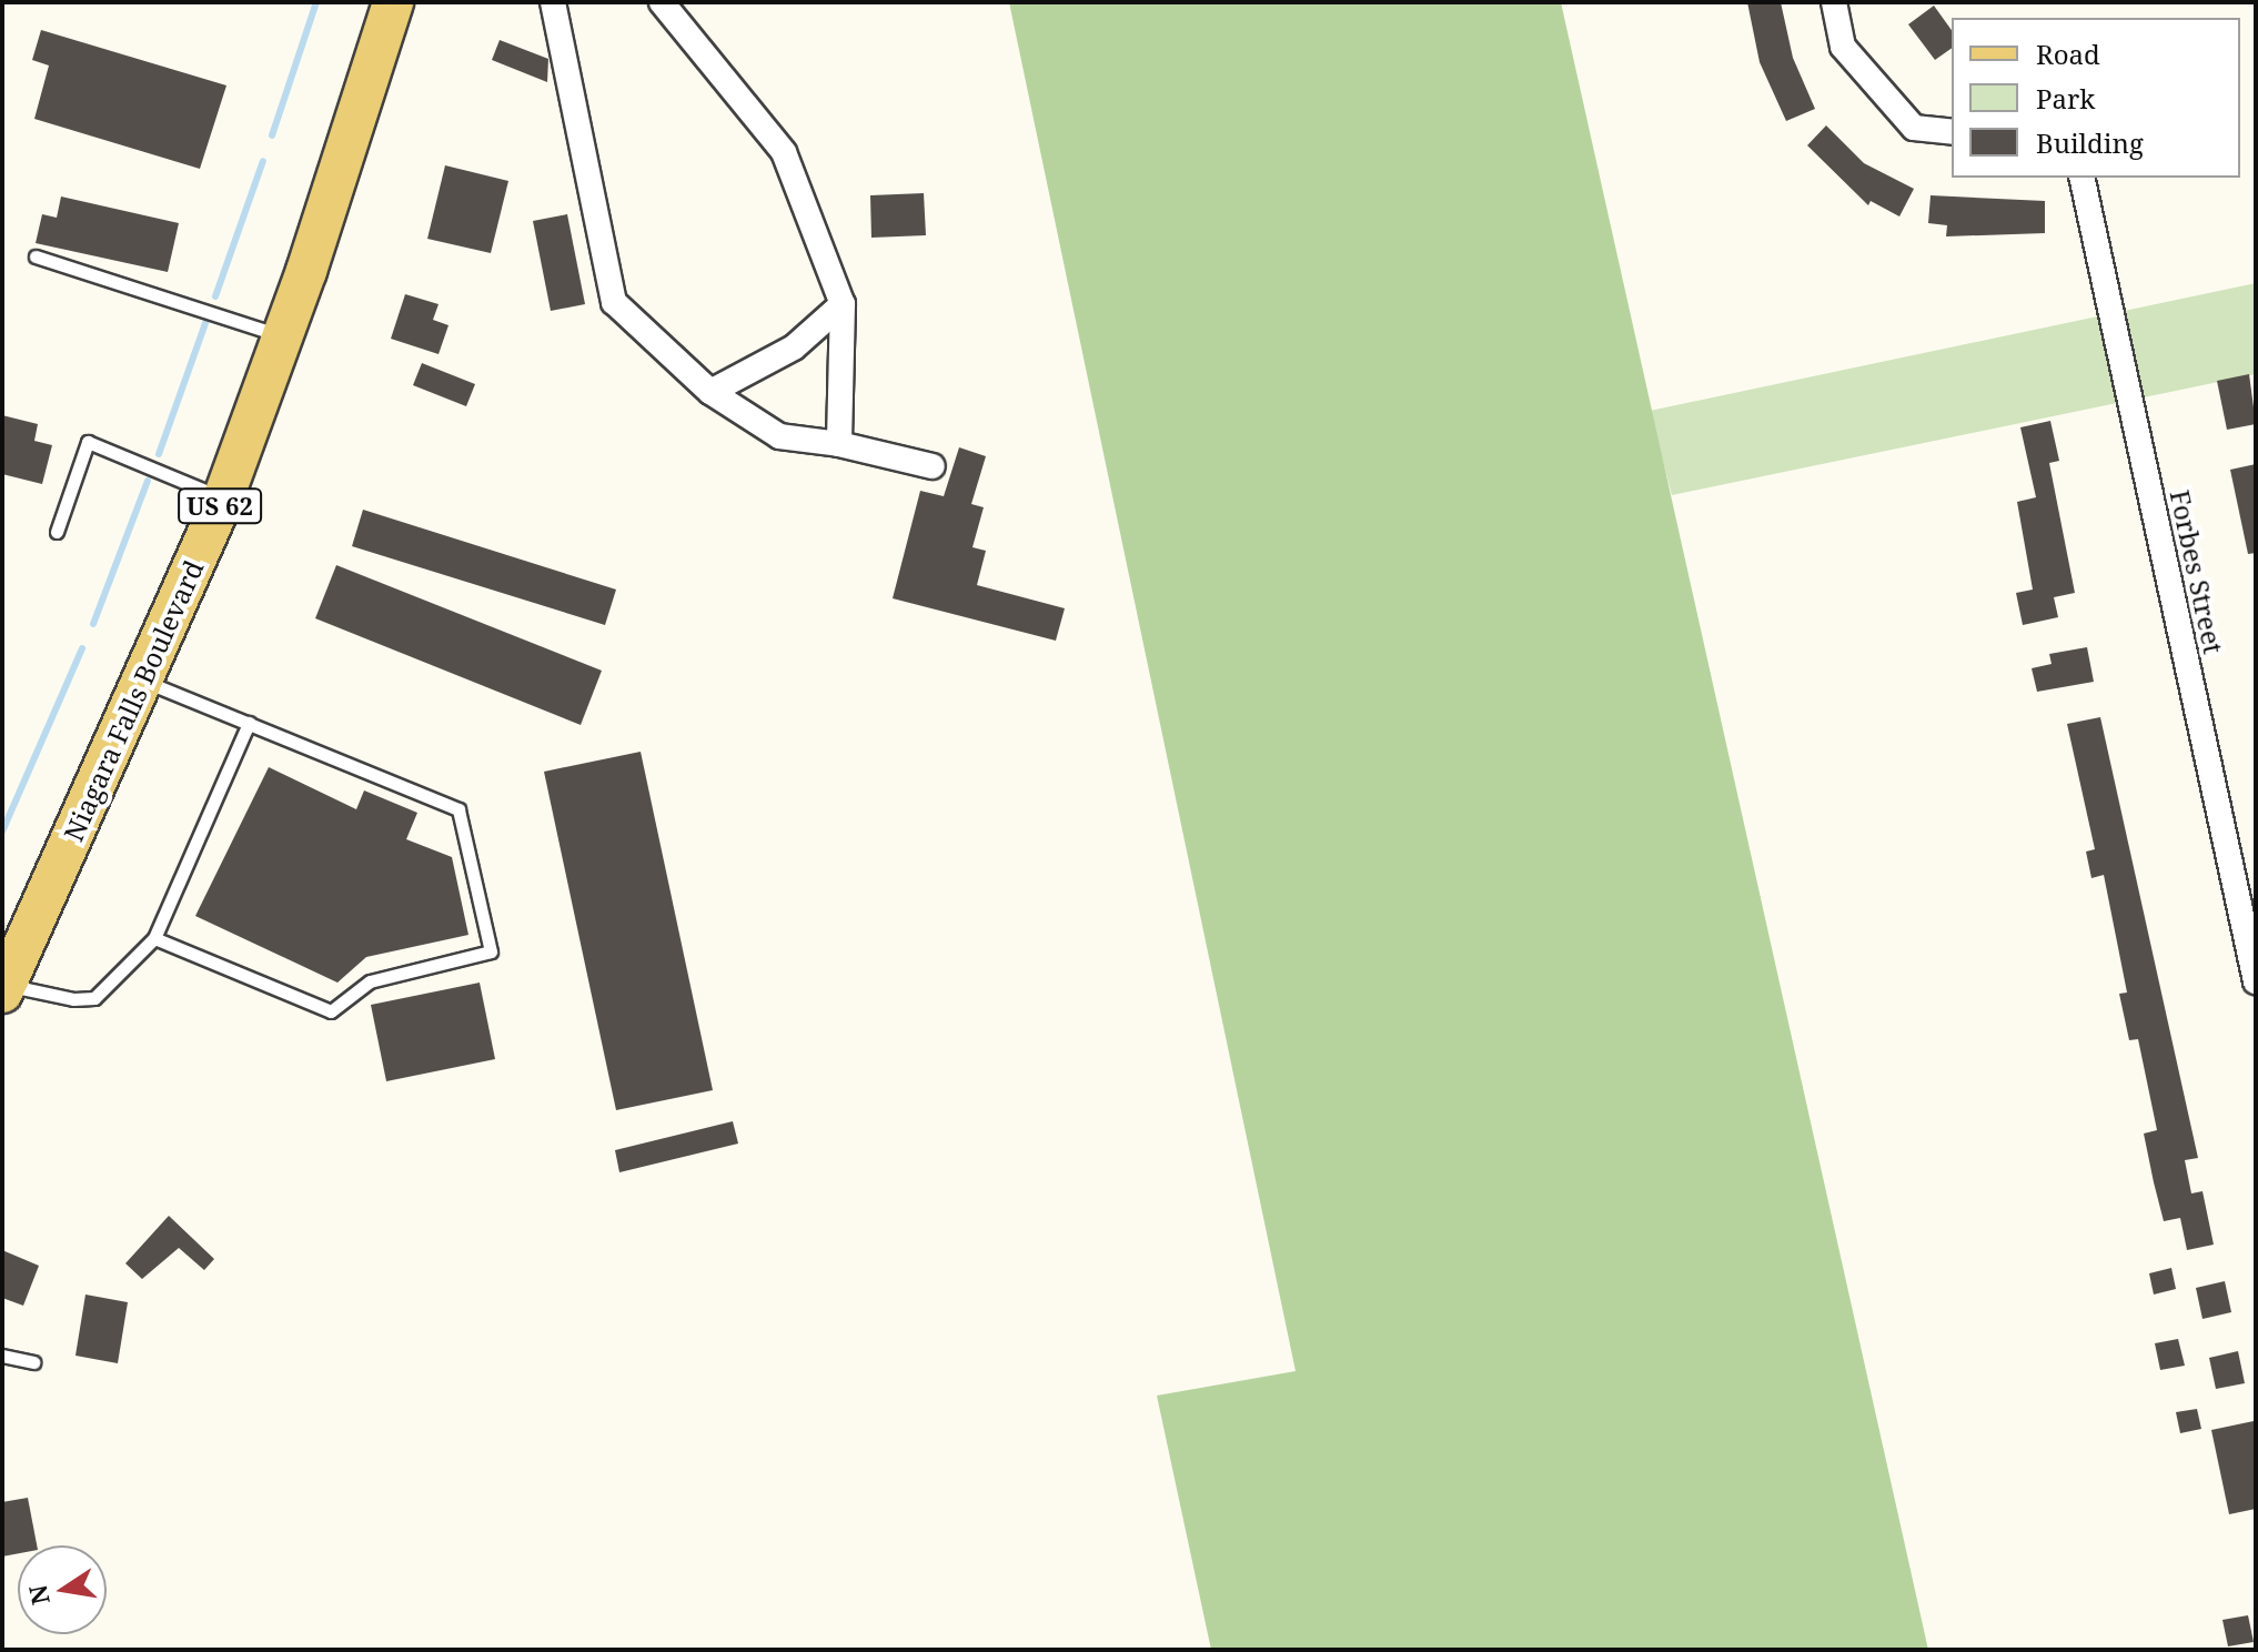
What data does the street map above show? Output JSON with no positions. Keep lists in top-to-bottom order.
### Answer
{
  "streets": {
    "main road": ["US 62", "Niagara Falls Boulevard"],
    "street": ["Forbes Street"]
  },
  "legend": ["Road", "Park", "Building"],
  "north": "left"
}
